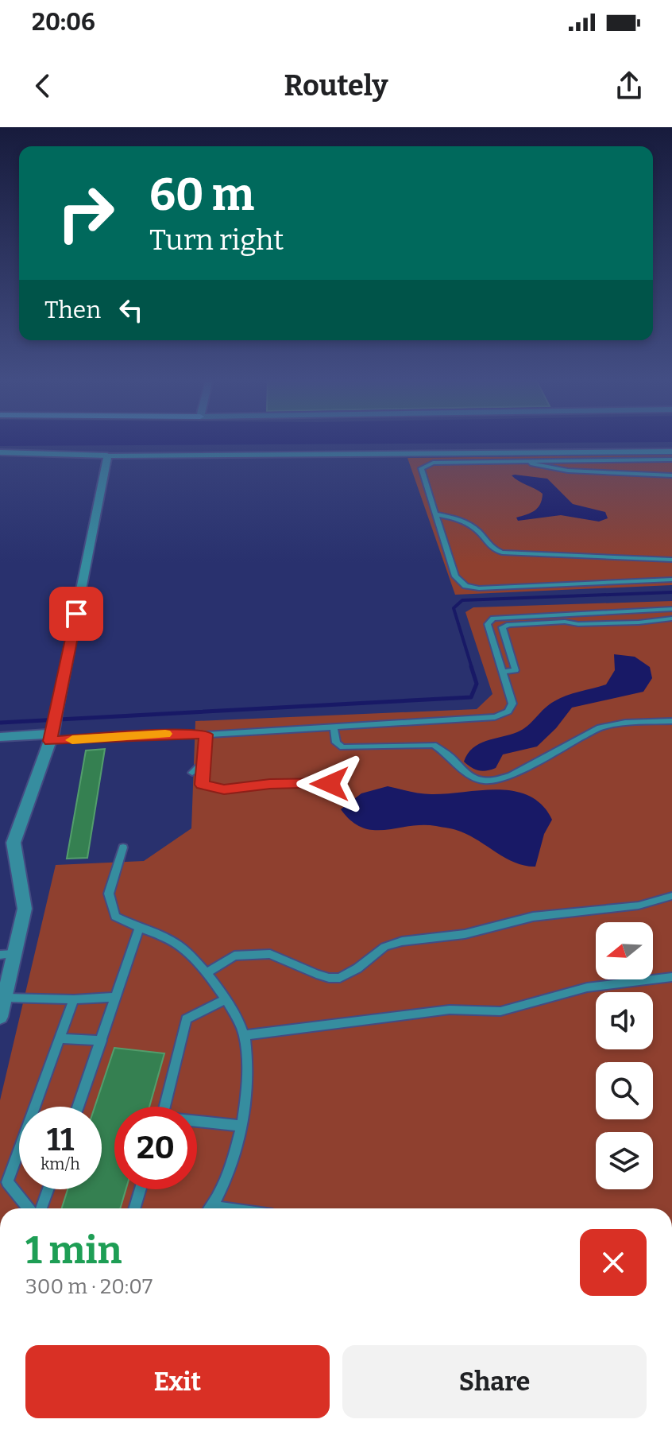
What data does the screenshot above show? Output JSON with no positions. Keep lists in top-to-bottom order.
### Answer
{
  "north": "left",
  "page": {
    "status": "20:06",
    "header": "Routely",
    "turn": ["60 m", "Turn right"],
    "then": "Then",
    "speed": "11 km/h",
    "limit": "20",
    "heading": ["1 min", "300 m · 20:07"],
    "buttons": ["Exit", "Share"]
  }
}
